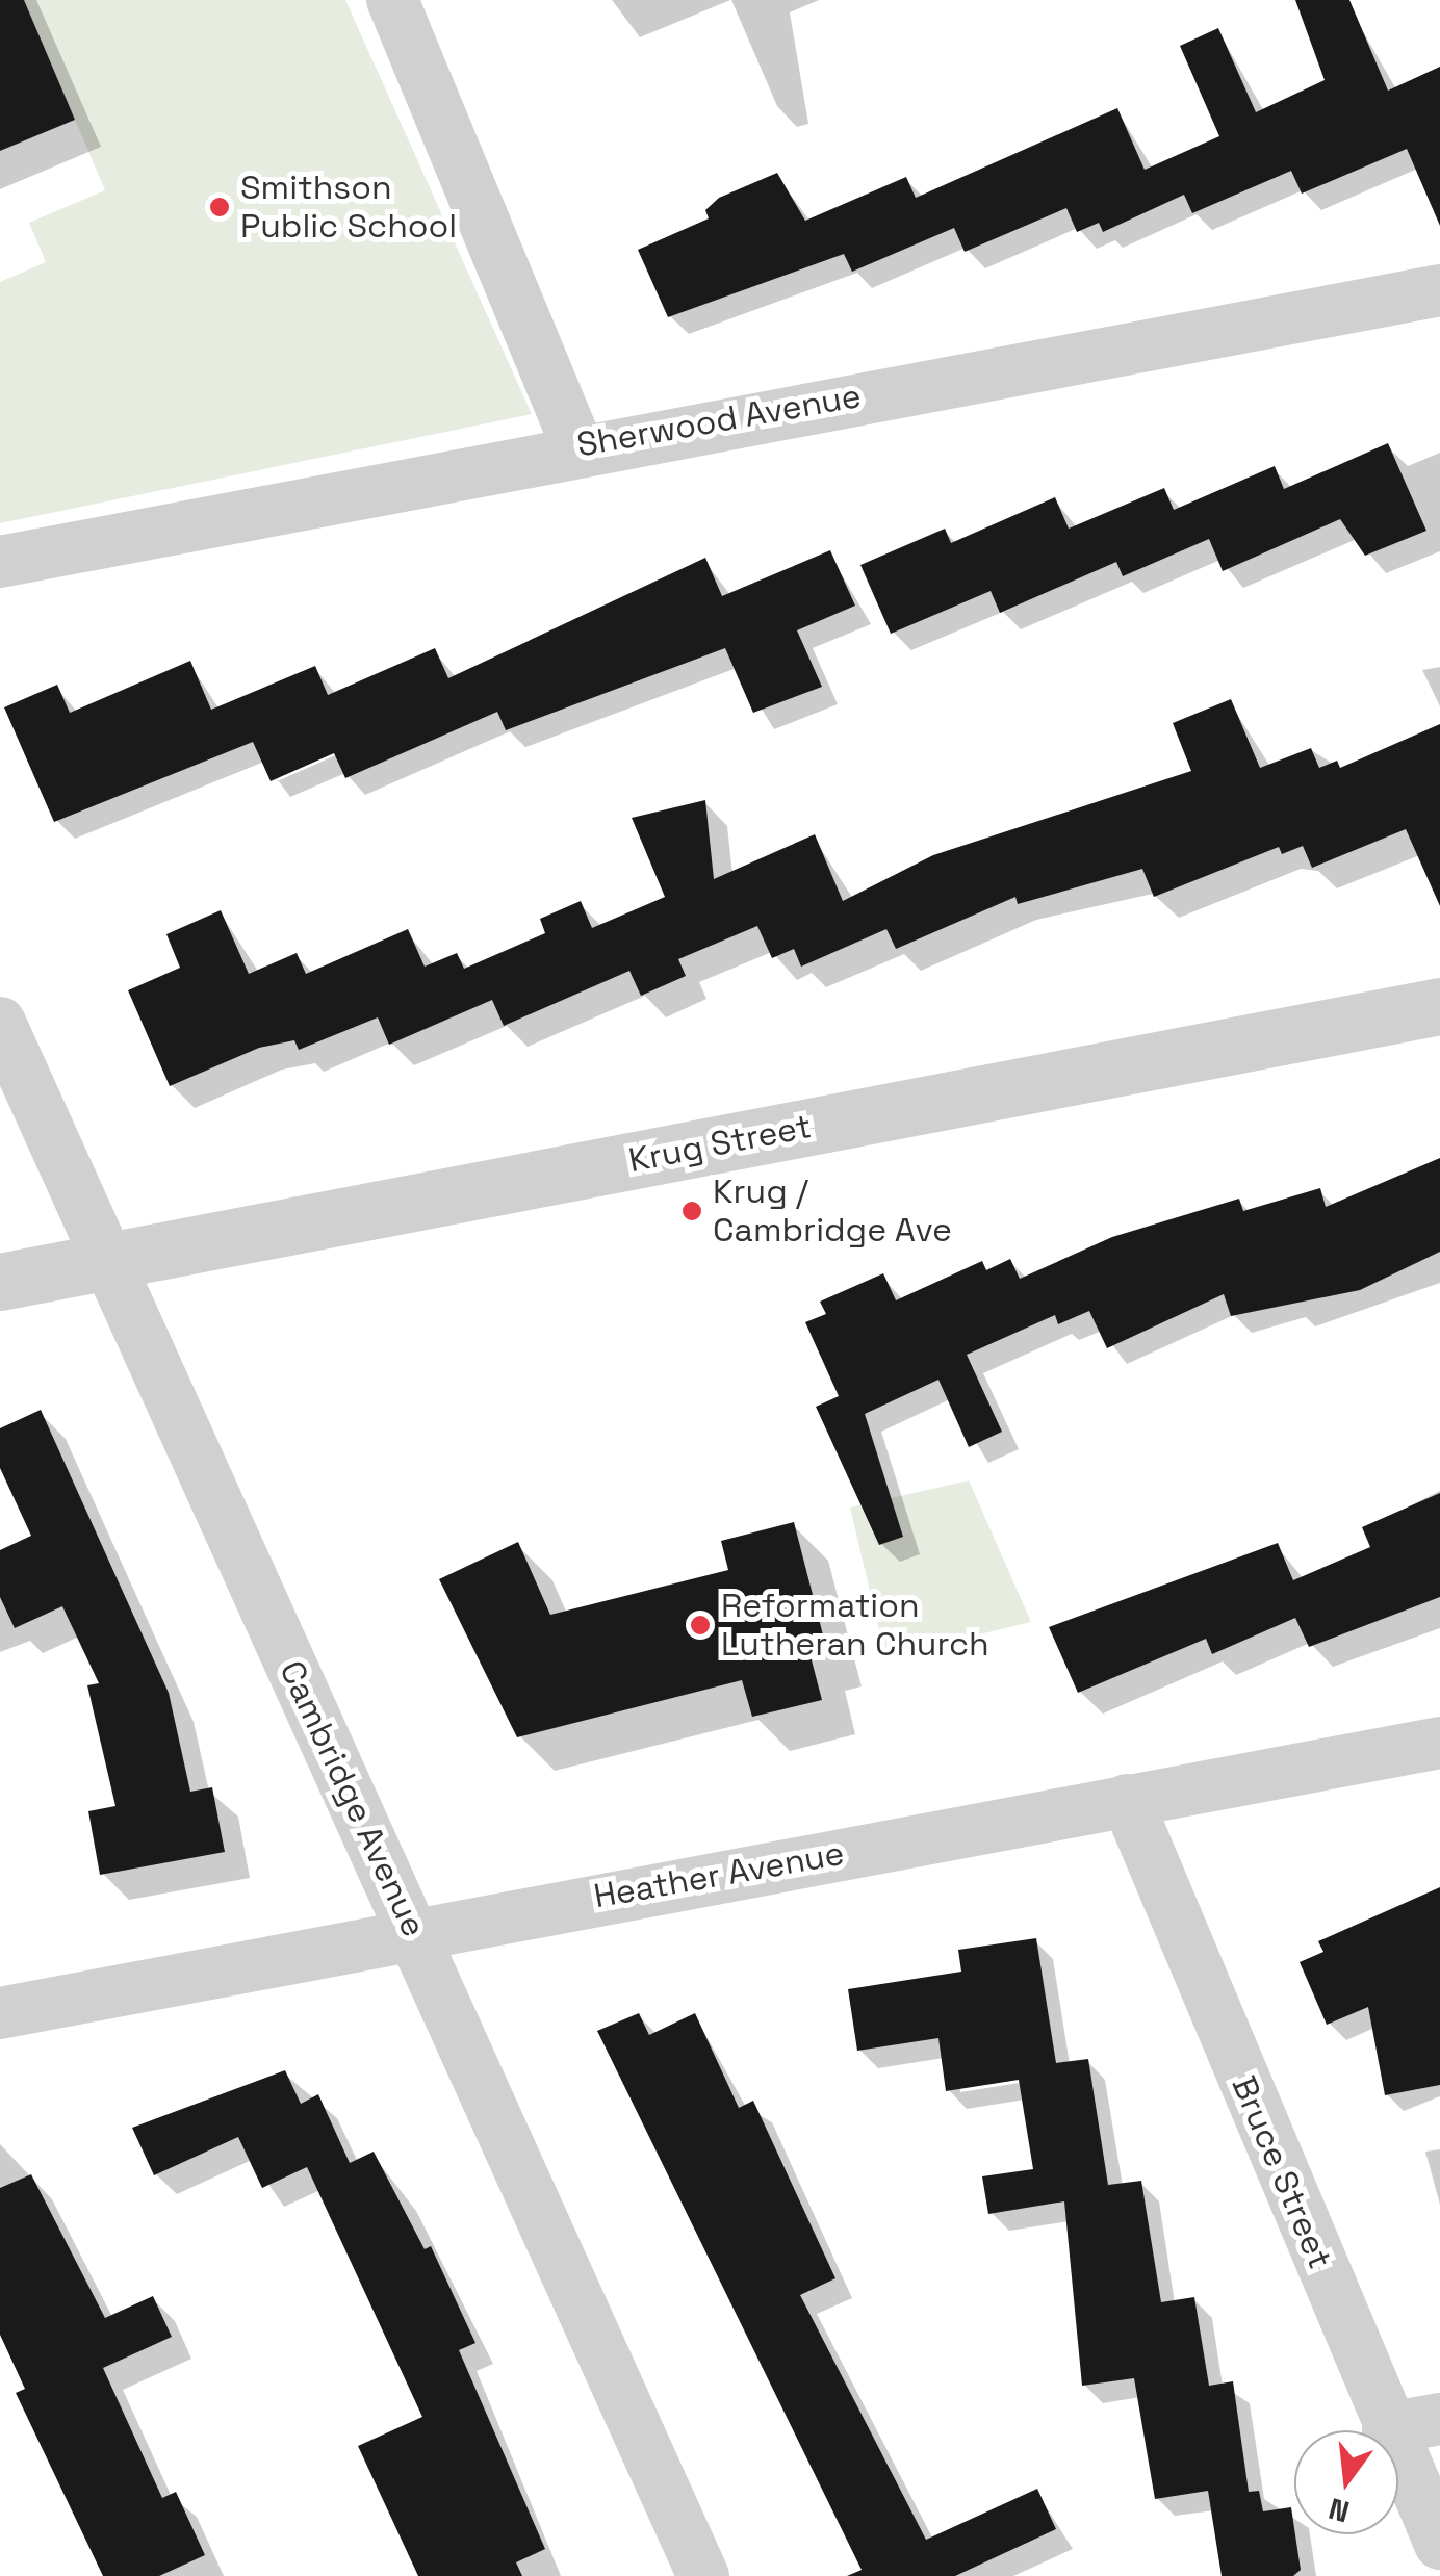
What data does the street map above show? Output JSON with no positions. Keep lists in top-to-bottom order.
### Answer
{
  "streets": {
    "street": [
      "Sherwood Avenue",
      "Krug Street",
      "Cambridge Avenue",
      "Heather Avenue",
      "Bruce Street"
    ]
  },
  "crossings": [
    ["Krug Street", "Cambridge Avenue"],
    ["Cambridge Avenue", "Heather Avenue"],
    ["Heather Avenue", "Bruce Street"]
  ],
  "places": ["Smithson Public School", "Krug / Cambridge Ave", "Reformation Lutheran Church"],
  "north": "bottom"
}
